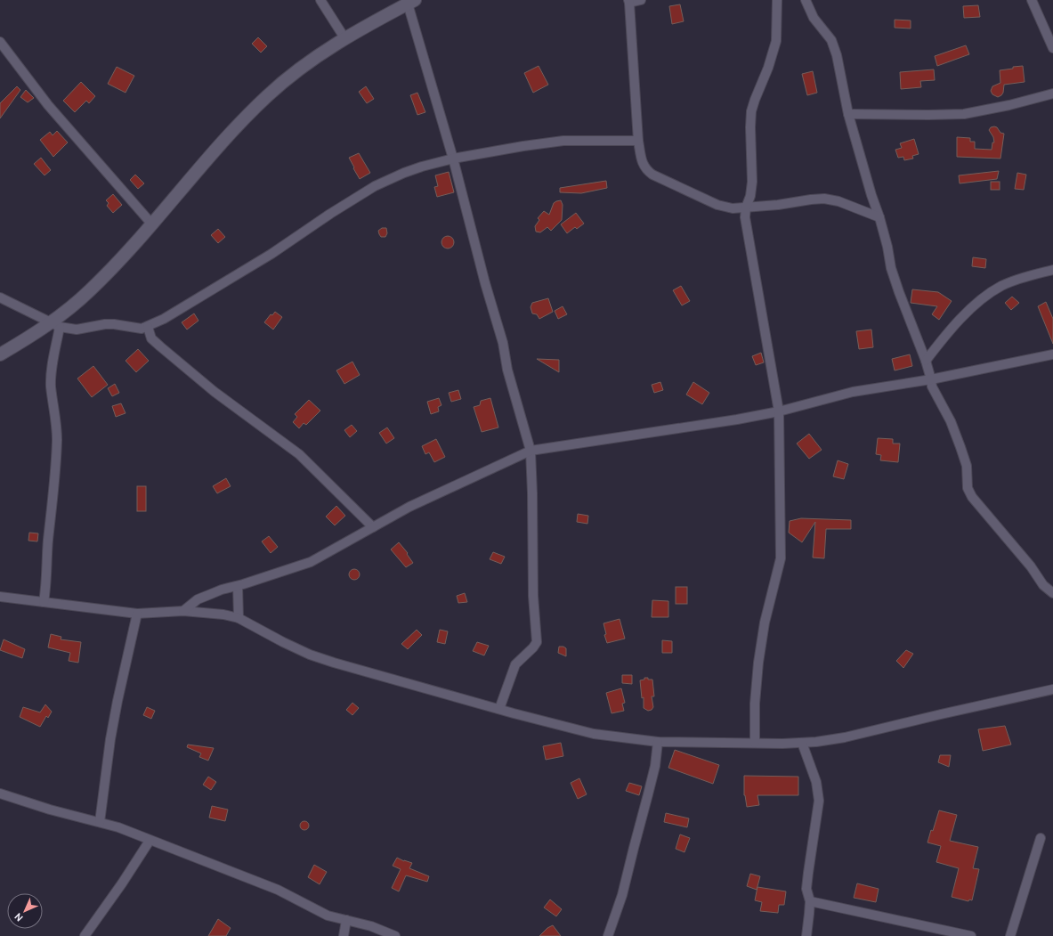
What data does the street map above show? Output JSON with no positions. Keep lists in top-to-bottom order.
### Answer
{
  "north": "bottom left"
}
